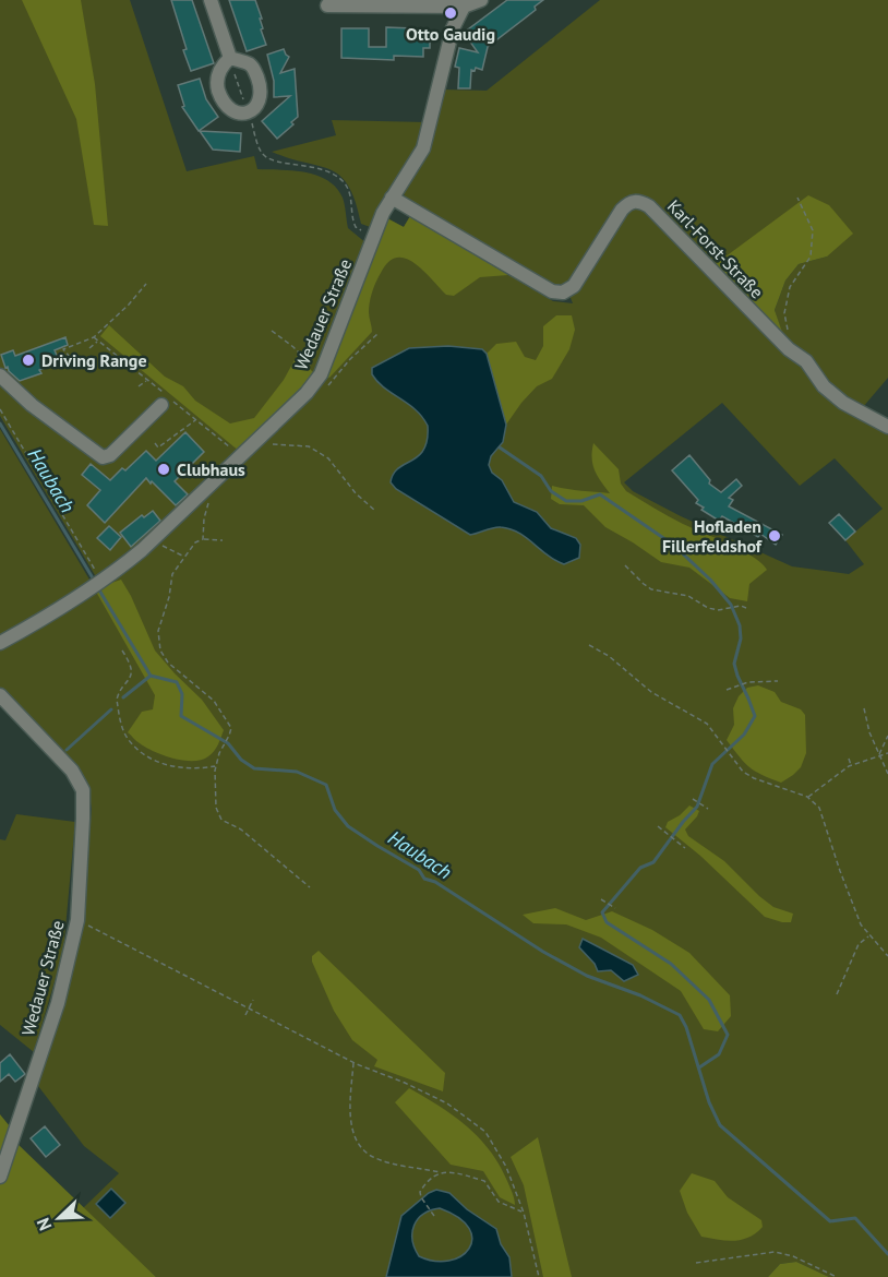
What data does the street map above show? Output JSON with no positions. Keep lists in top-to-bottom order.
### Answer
{
  "streets": {
    "street": ["Karl-Forst-Straße", "Wedauer Straße"]
  },
  "crossings": [
    ["Karl-Forst-Straße", "Wedauer Straße"]
  ],
  "water": ["Haubach"],
  "places": [
    "Otto Gaudig",
    "Driving Range",
    "Clubhaus",
    "Hofladen Fillerfeldshof"
  ],
  "north": "bottom left"
}
